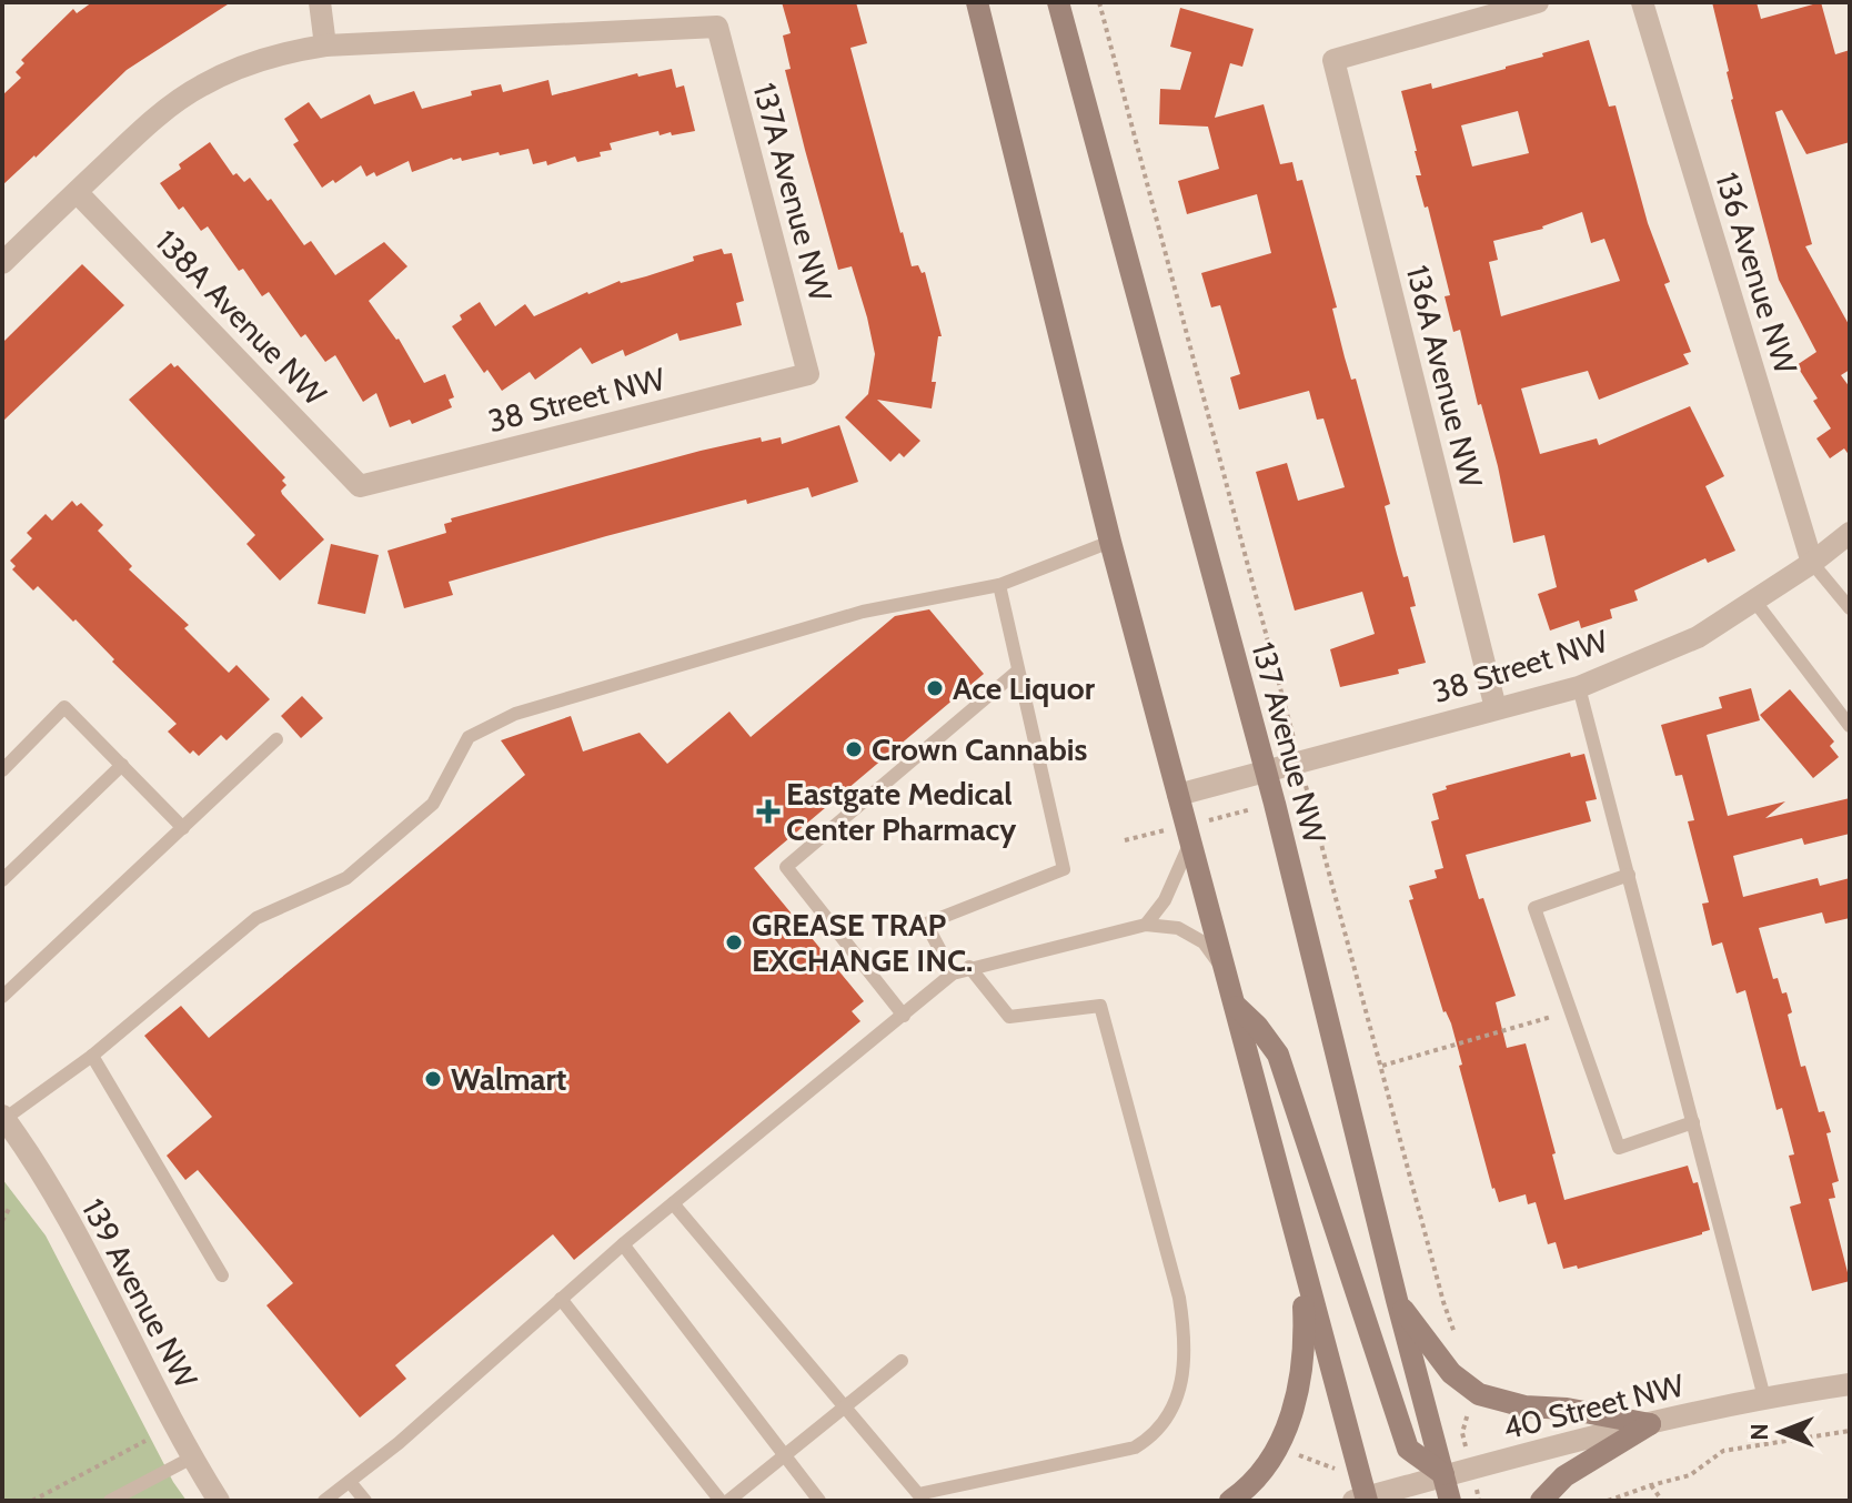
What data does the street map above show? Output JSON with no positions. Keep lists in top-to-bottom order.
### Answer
{
  "streets": {
    "main road": ["137 Avenue NW"],
    "street": [
      "137A Avenue NW",
      "136 Avenue NW",
      "138A Avenue NW",
      "136A Avenue NW",
      "38 Street NW",
      "139 Avenue NW",
      "40 Street NW"
    ]
  },
  "crossings": [
    ["137A Avenue NW", "38 Street NW"],
    ["136 Avenue NW", "38 Street NW"],
    ["138A Avenue NW", "38 Street NW"],
    ["136A Avenue NW", "38 Street NW"],
    ["38 Street NW", "137 Avenue NW"],
    ["137 Avenue NW", "40 Street NW"]
  ],
  "places": {
    "other": [
      "Ace Liquor",
      "Crown Cannabis",
      "GREASE TRAP EXCHANGE INC.",
      "Walmart"
    ],
    "health": ["Eastgate Medical Center Pharmacy"]
  },
  "north": "left"
}
